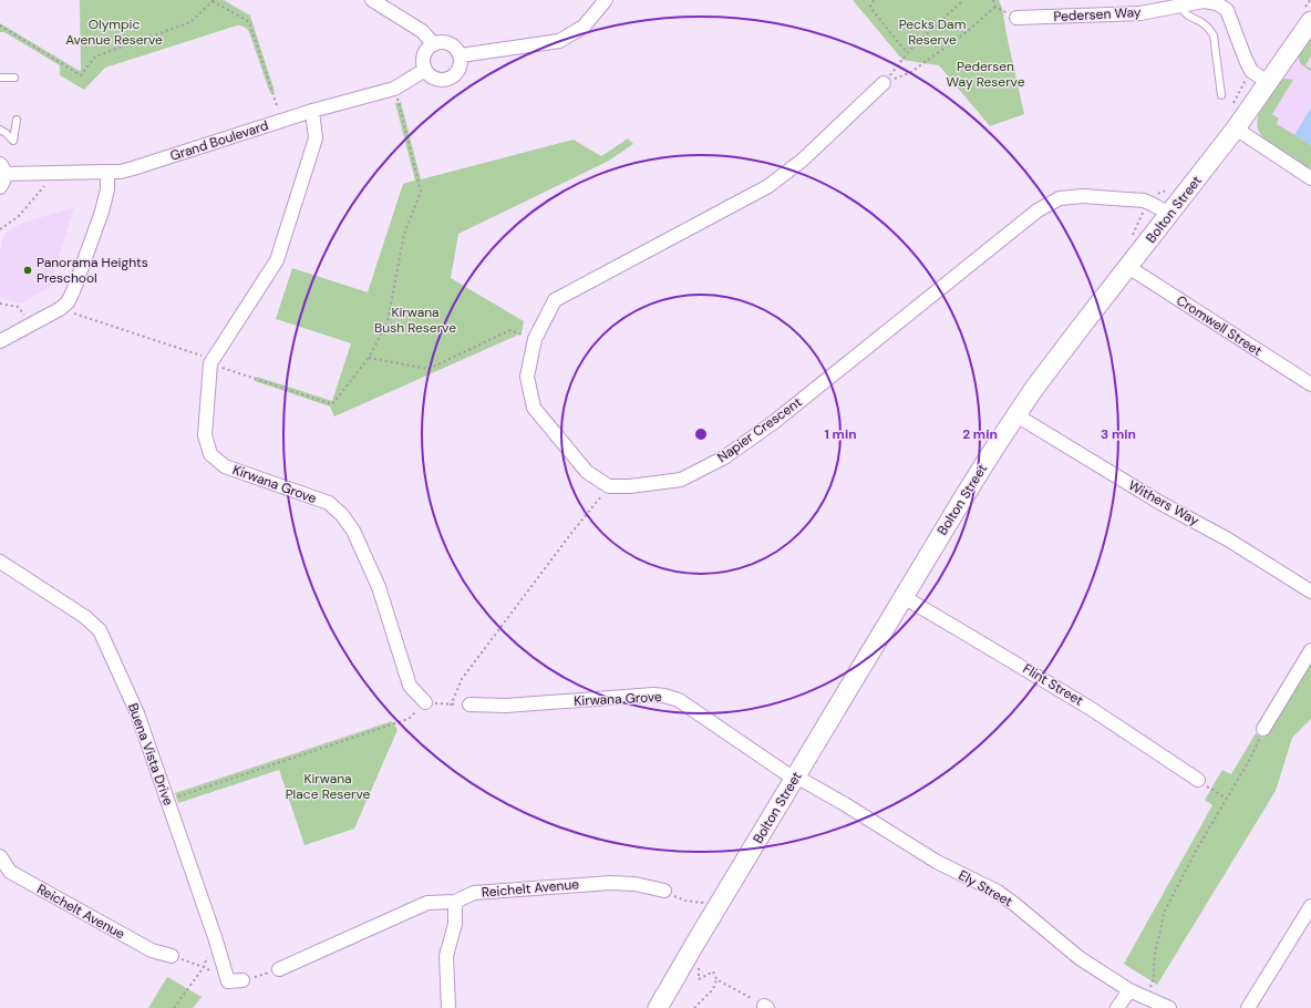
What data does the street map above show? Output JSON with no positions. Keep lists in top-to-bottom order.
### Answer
{
  "streets": {
    "main road": ["Bolton Street"],
    "street": [
      "Pedersen Way",
      "Grand Boulevard",
      "Cromwell Street",
      "Napier Crescent",
      "Kirwana Grove",
      "Withers Way",
      "Flint Street",
      "Buena Vista Drive",
      "Reichelt Avenue",
      "Ely Street"
    ]
  },
  "crossings": [
    ["Pedersen Way", "Bolton Street"],
    ["Grand Boulevard", "Kirwana Grove"],
    ["Bolton Street", "Cromwell Street"],
    ["Bolton Street", "Napier Crescent"],
    ["Bolton Street", "Kirwana Grove"],
    ["Bolton Street", "Withers Way"],
    ["Bolton Street", "Flint Street"],
    ["Bolton Street", "Ely Street"],
    ["Kirwana Grove", "Ely Street"]
  ],
  "parks": [
    "Olympic Avenue Reserve",
    "Pecks Dam Reserve",
    "Pedersen Way Reserve",
    "Kirwana Bush Reserve",
    "Kirwana Place Reserve"
  ],
  "places": ["Panorama Heights Preschool"],
  "rings": ["1 min", "2 min", "3 min"]
}
